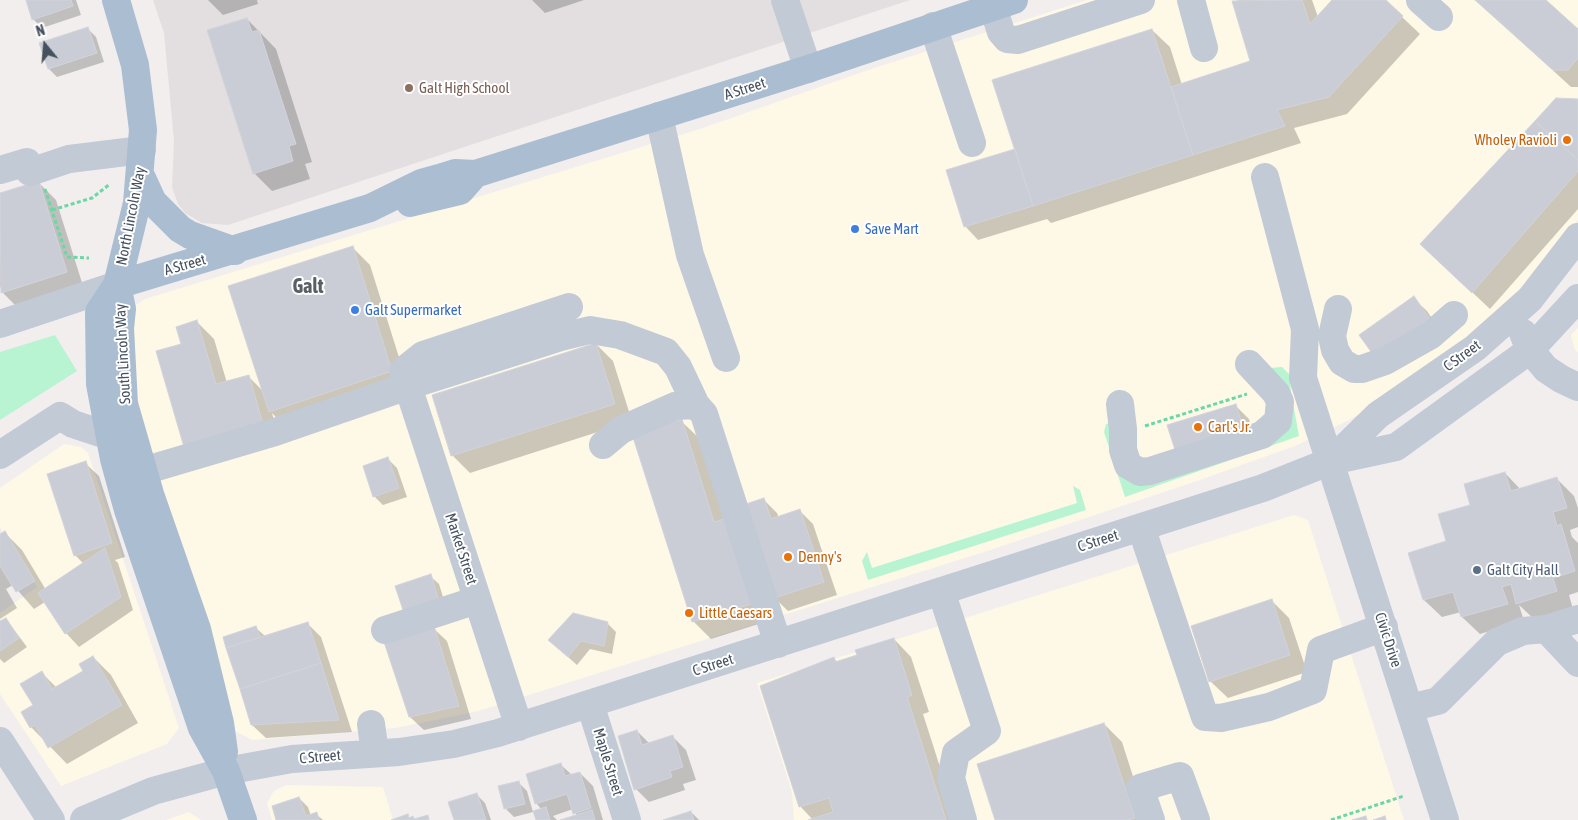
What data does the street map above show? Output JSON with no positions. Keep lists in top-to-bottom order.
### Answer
{
  "streets": {
    "main road": ["A Street", "North Lincoln Way", "South Lincoln Way"],
    "street": [
      "C Street",
      "Market Street",
      "Civic Drive",
      "Maple Street"
    ]
  },
  "crossings": [
    ["A Street", "North Lincoln Way"],
    ["A Street", "South Lincoln Way"],
    ["North Lincoln Way", "South Lincoln Way"],
    ["South Lincoln Way", "C Street"],
    ["C Street", "Market Street"],
    ["C Street", "Civic Drive"],
    ["C Street", "Maple Street"]
  ],
  "districts": ["Galt"],
  "places": [
    "Galt High School",
    "Wholey Ravioli",
    "Save Mart",
    "Galt Supermarket",
    "Carl's Jr.",
    "Denny's",
    "Galt City Hall",
    "Little Caesars"
  ],
  "north": "top"
}
